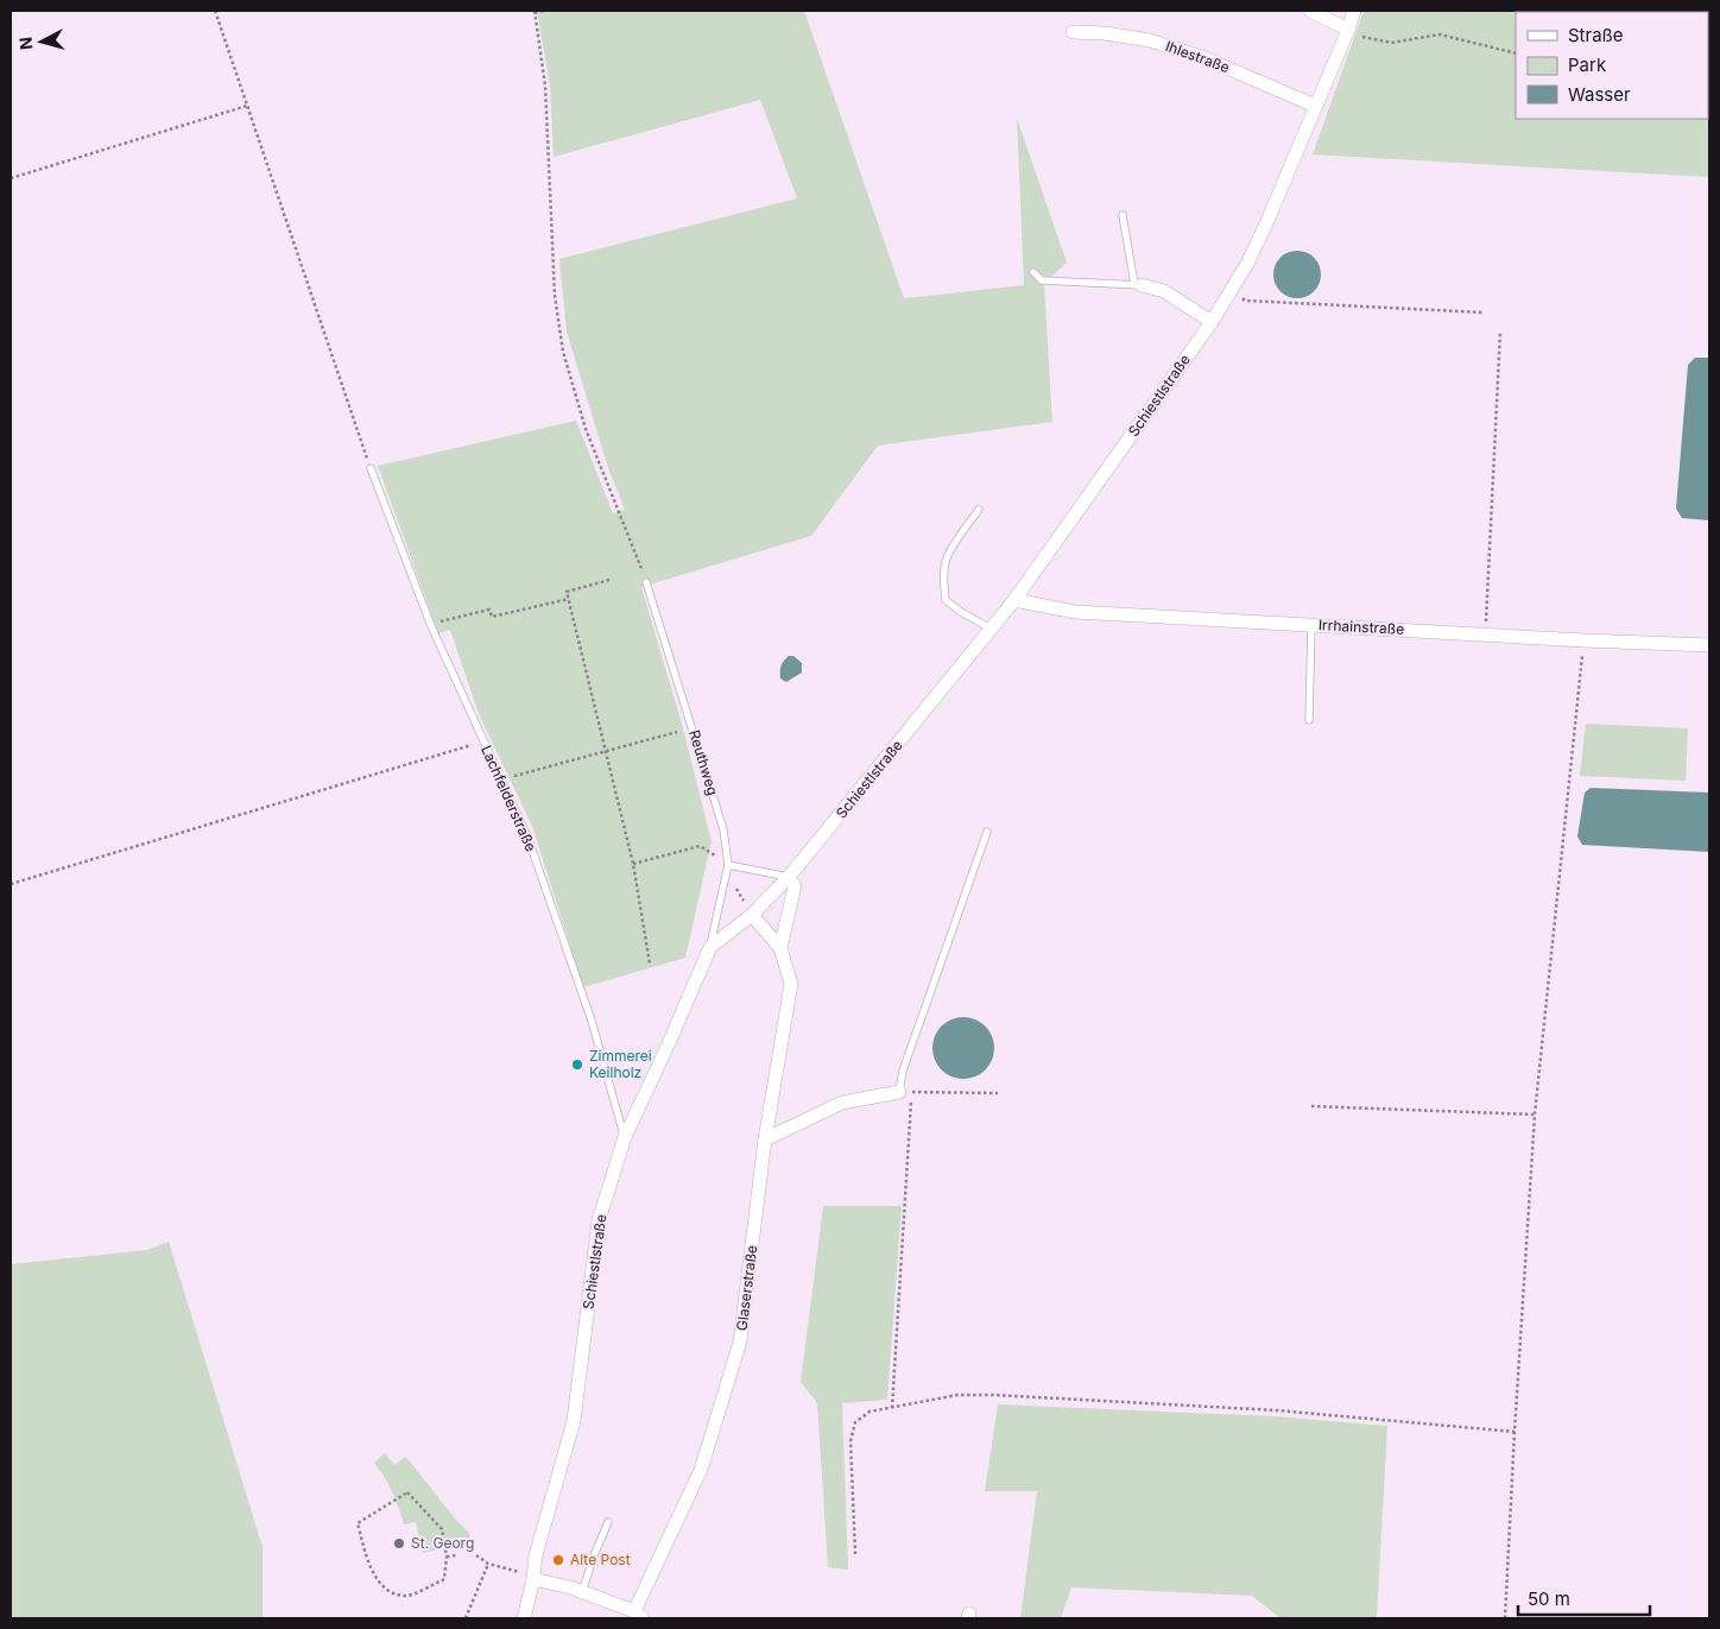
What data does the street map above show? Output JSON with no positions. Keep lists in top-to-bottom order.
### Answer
{
  "streets": {
    "street": [
      "Ihlestraße",
      "Schiestlstraße",
      "Irrhainstraße",
      "Glaserstraße"
    ],
    "lane": ["Reuthweg", "Lachfelderstraße"]
  },
  "crossings": [
    ["Ihlestraße", "Schiestlstraße"],
    ["Schiestlstraße", "Irrhainstraße"],
    ["Schiestlstraße", "Reuthweg"],
    ["Schiestlstraße", "Lachfelderstraße"],
    ["Schiestlstraße", "Glaserstraße"]
  ],
  "places": ["Zimmerei Keilholz", "St. Georg", "Alte Post"],
  "legend": ["Straße", "Park", "Wasser"],
  "scale_bar": "50 m",
  "north": "left"
}
